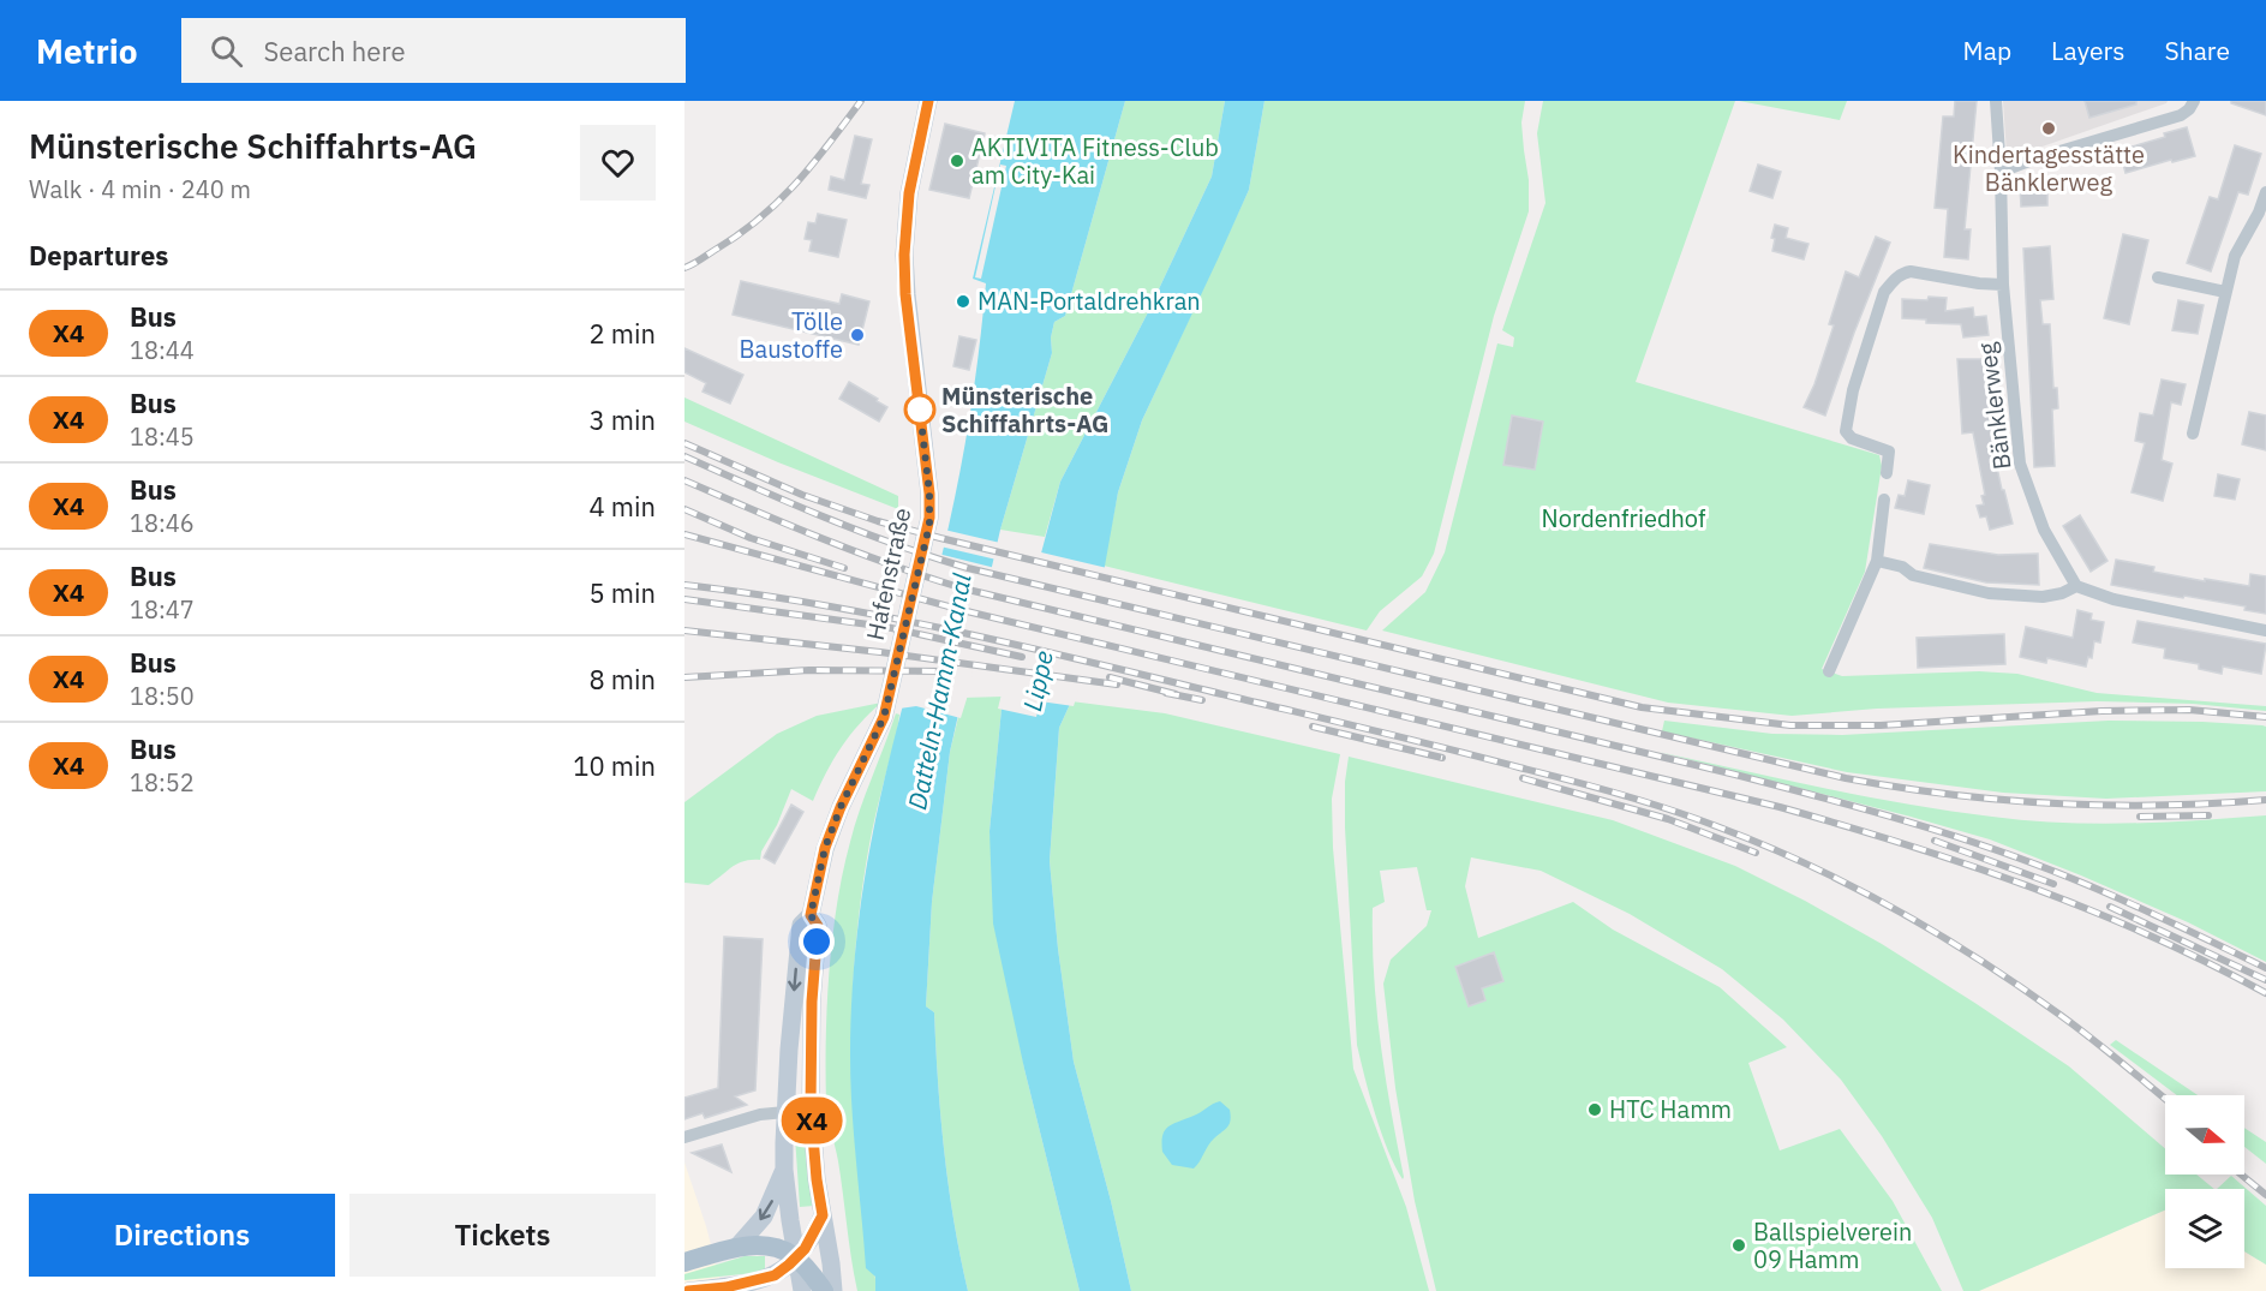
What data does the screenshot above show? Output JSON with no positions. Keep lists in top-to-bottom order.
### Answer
{
  "streets": {
    "main road": ["Hafenstraße"],
    "street": ["Bänklerweg"]
  },
  "water": ["Lippe", "Datteln-Hamm-Kanal"],
  "parks": ["Nordenfriedhof"],
  "places": [
    "Kindertagesstätte Bänklerweg",
    "AKTIVITA Fitness-Club am City-Kai",
    "MAN-Portaldrehkran",
    "Tölle Baustoffe",
    "Münsterische Schiffahrts-AG",
    "HTC Hamm",
    "Ballspielverein 09 Hamm"
  ],
  "lines": ["bus line X4"],
  "north": "right",
  "page": {
    "header": "Metrio",
    "search": "Search here",
    "nav": ["Map", "Layers", "Share"],
    "heading": [
      ["Münsterische Schiffahrts-AG", "Walk · 4 min · 240 m"],
      "Departures"
    ],
    "on_map": "X4",
    "list": [
      {
        "mark": "X4",
        "name": "Bus",
        "note": "18:44",
        "value": "2 min"
      },
      {
        "mark": "X4",
        "name": "Bus",
        "note": "18:45",
        "value": "3 min"
      },
      {
        "mark": "X4",
        "name": "Bus",
        "note": "18:46",
        "value": "4 min"
      },
      {
        "mark": "X4",
        "name": "Bus",
        "note": "18:47",
        "value": "5 min"
      },
      {
        "mark": "X4",
        "name": "Bus",
        "note": "18:50",
        "value": "8 min"
      },
      {
        "mark": "X4",
        "name": "Bus",
        "note": "18:52",
        "value": "10 min"
      }
    ],
    "buttons": ["Directions", "Tickets"]
  }
}
